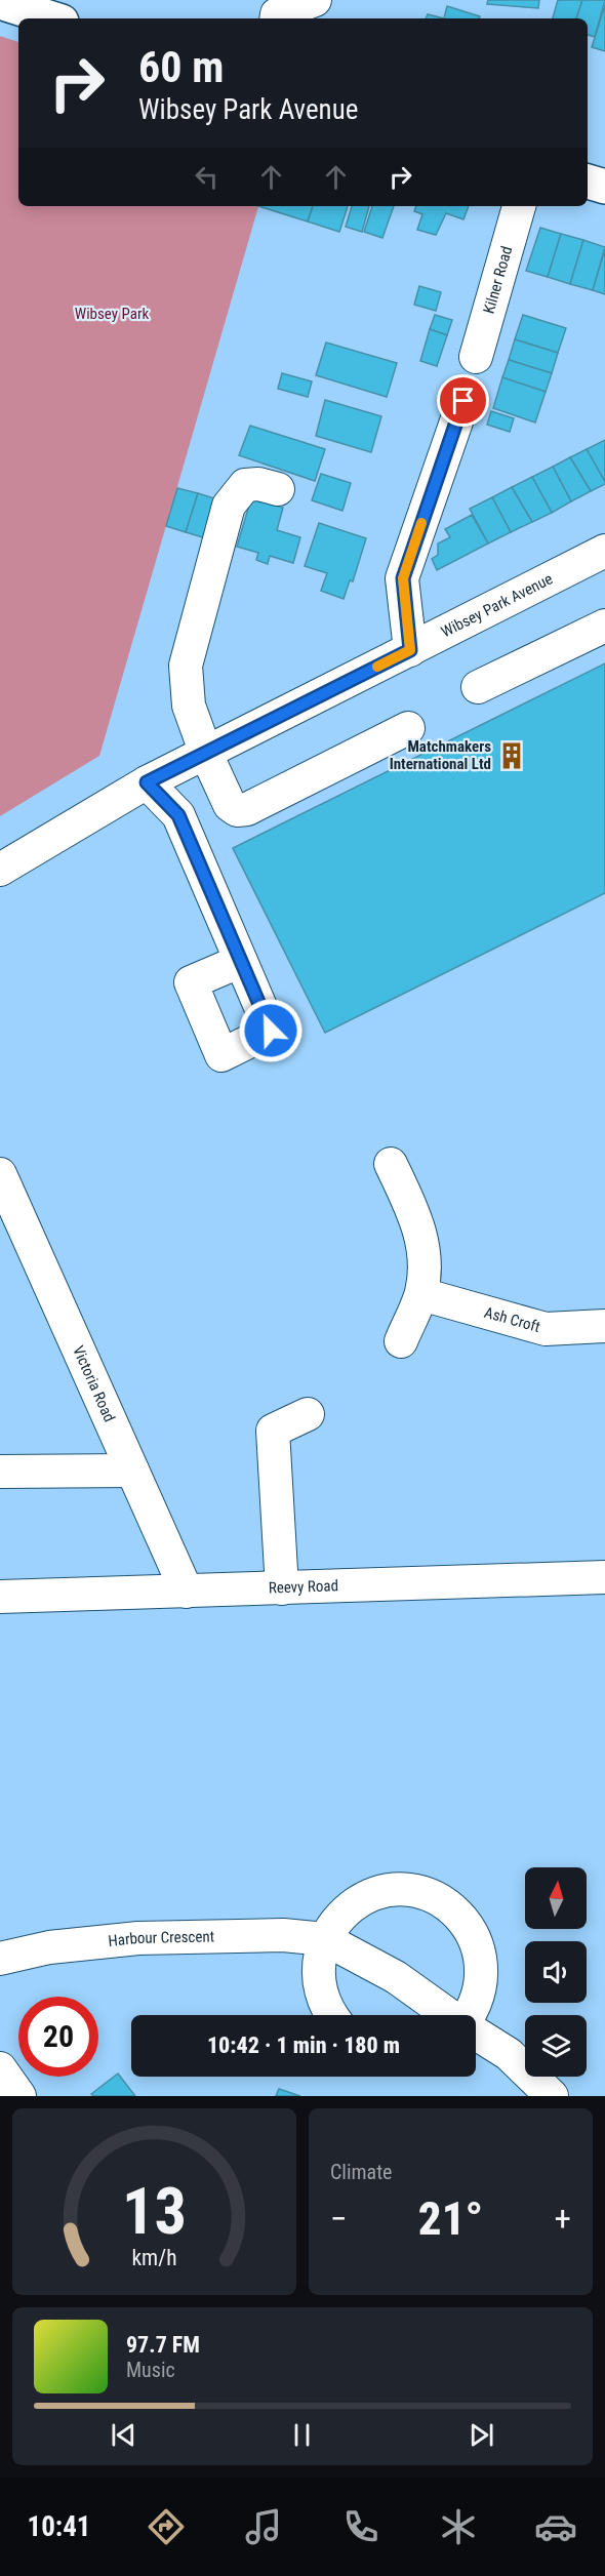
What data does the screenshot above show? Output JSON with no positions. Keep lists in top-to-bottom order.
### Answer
{
  "streets": {
    "street": [
      "Kilner Road",
      "Wibsey Park Avenue",
      "Ash Croft",
      "Victoria Road",
      "Reevy Road",
      "Harbour Crescent"
    ]
  },
  "crossings": [
    ["Victoria Road", "Reevy Road"]
  ],
  "parks": ["Wibsey Park"],
  "places": {
    "building": ["Matchmakers International Ltd"]
  },
  "north": "top",
  "page": {
    "turn": ["60 m", "Wibsey Park Avenue"],
    "limit": "20",
    "trip": "10:42 · 1 min · 180 m",
    "tile": "Climate",
    "heat": ["−", "21°", "+"],
    "song": ["97.7 FM", "Music"],
    "tabs": "10:41",
    "gauge": ["13", "km/h"]
  }
}
